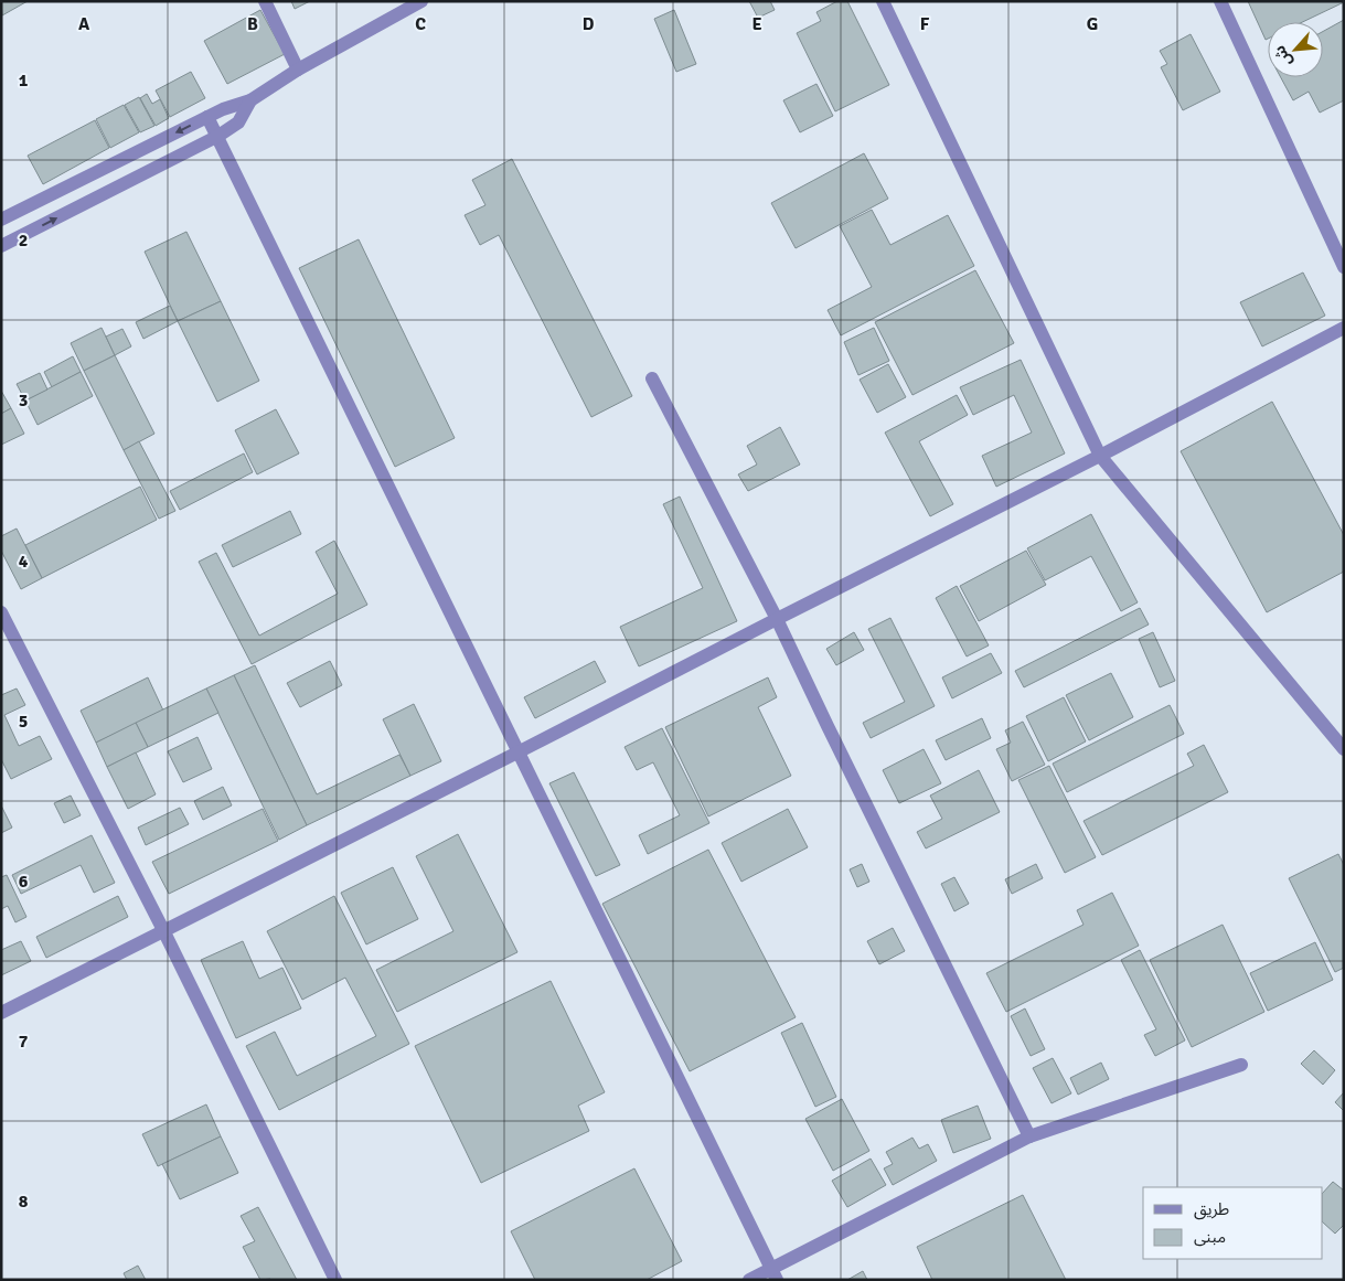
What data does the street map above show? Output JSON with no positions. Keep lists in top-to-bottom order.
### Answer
{
  "legend": ["طريق", "مبنى"],
  "north": "bottom left",
  "grid": {
    "columns": [
      "A",
      "B",
      "C",
      "D",
      "E",
      "F",
      "G"
    ],
    "rows": [
      "1",
      "2",
      "3",
      "4",
      "5",
      "6",
      "7",
      "8"
    ]
  }
}
